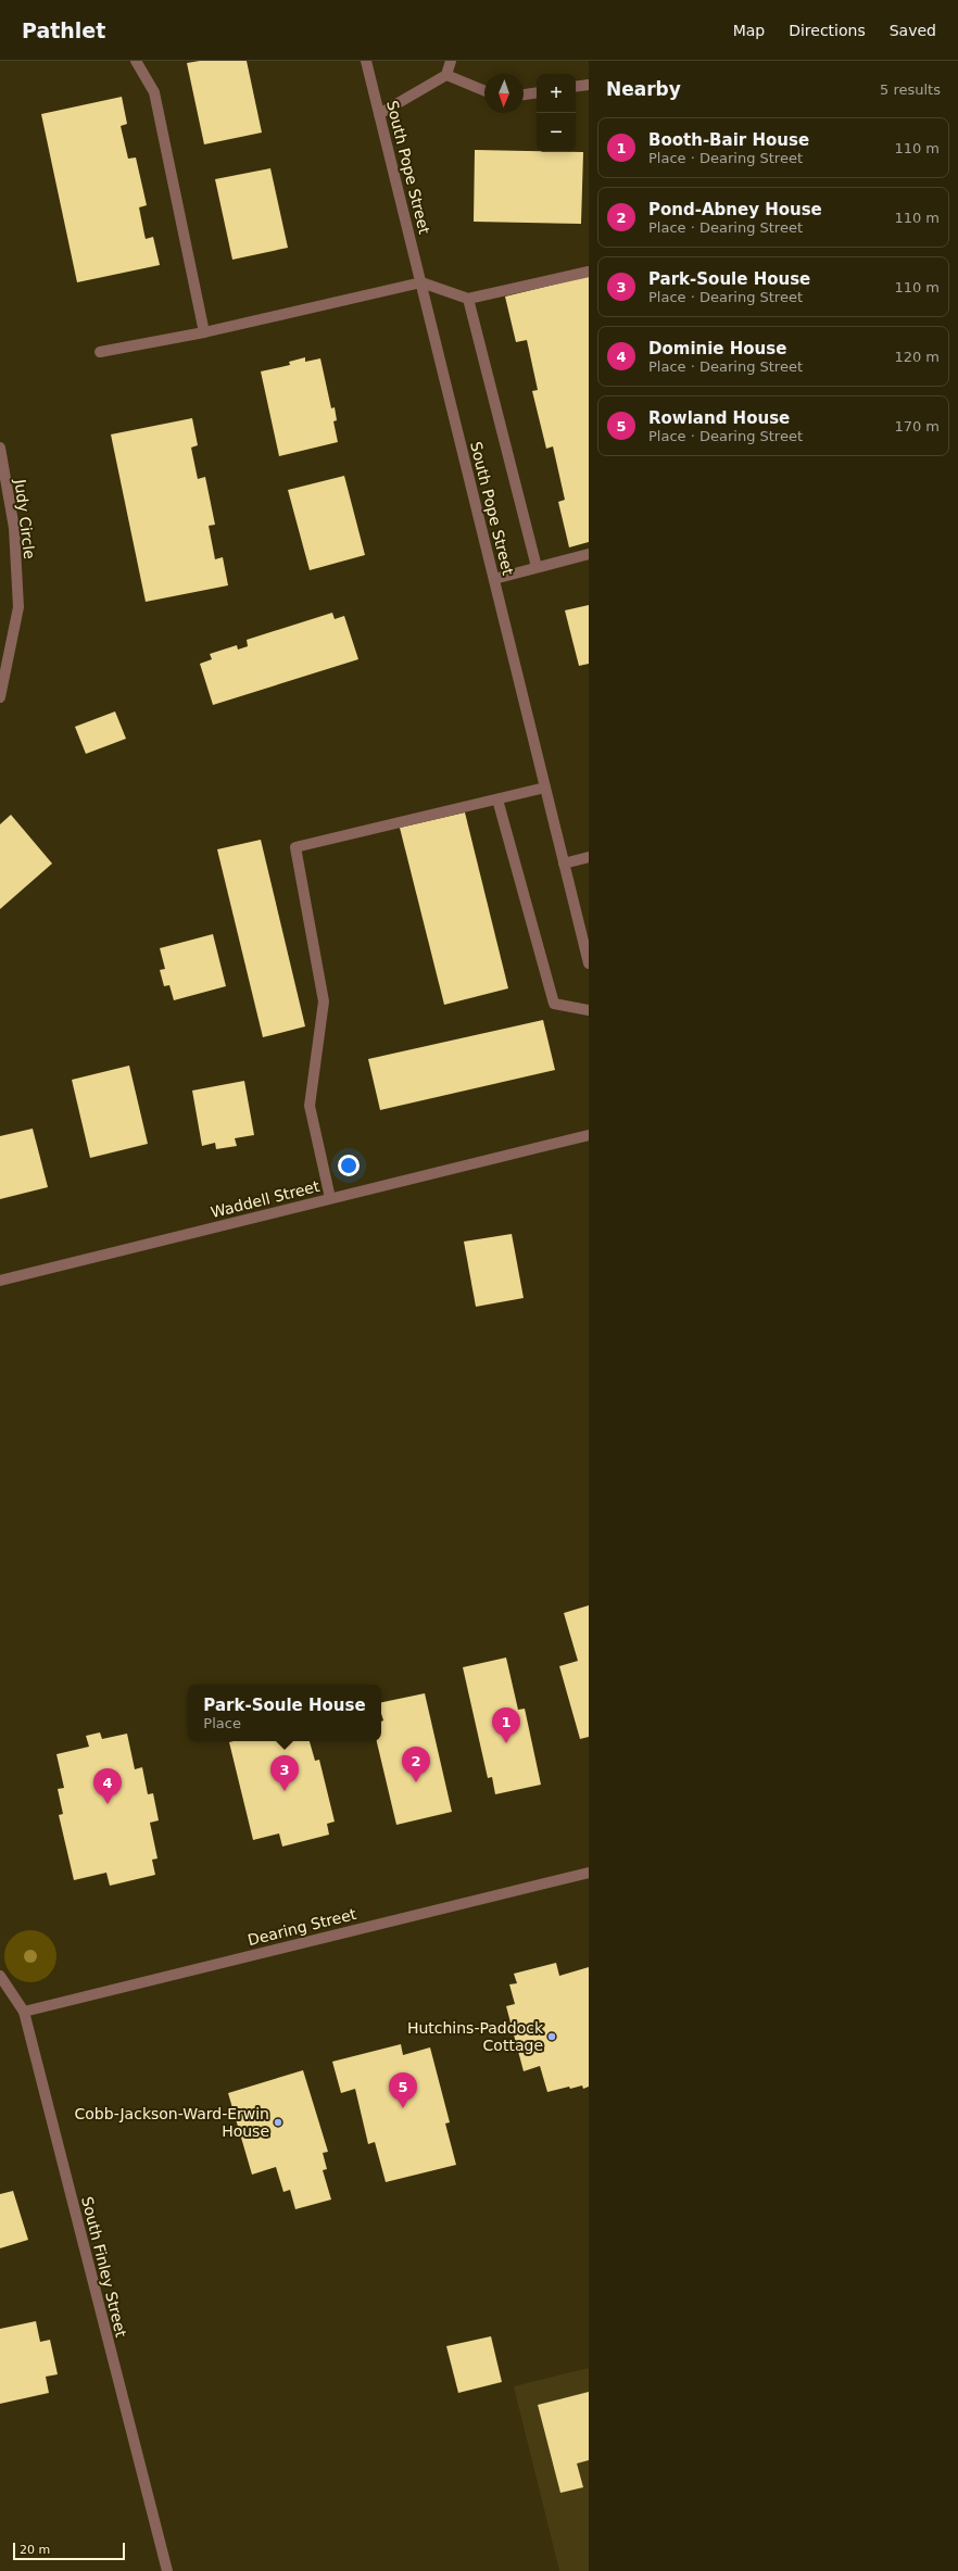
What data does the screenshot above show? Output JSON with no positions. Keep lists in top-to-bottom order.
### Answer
{
  "streets": {
    "street": [
      "South Pope Street",
      "Judy Circle",
      "Waddell Street",
      "Dearing Street",
      "South Finley Street"
    ]
  },
  "crossings": [
    ["Dearing Street", "South Finley Street"]
  ],
  "places": ["Hutchins-Paddock Cottage", "Cobb-Jackson-Ward-Erwin House"],
  "scale_bar": "20 m",
  "north": "bottom",
  "page": {
    "header": "Pathlet",
    "nav": ["Map", "Directions", "Saved"],
    "heading": ["Nearby", "5 results"],
    "map_buttons": ["+", "−"],
    "list": [
      {
        "mark": "1",
        "name": "Booth-Bair House",
        "note": "Place · Dearing Street",
        "value": "110 m"
      },
      {
        "mark": "2",
        "name": "Pond-Abney House",
        "note": "Place · Dearing Street",
        "value": "110 m"
      },
      {
        "mark": "3",
        "name": "Park-Soule House",
        "note": "Place · Dearing Street",
        "value": "110 m"
      },
      {
        "mark": "4",
        "name": "Dominie House",
        "note": "Place · Dearing Street",
        "value": "120 m"
      },
      {
        "mark": "5",
        "name": "Rowland House",
        "note": "Place · Dearing Street",
        "value": "170 m"
      }
    ],
    "popup": ["Park-Soule House", "Place"],
    "pins": [
      "1",
      "2",
      "3",
      "4",
      "5"
    ],
    "scale": "20 m"
  }
}
